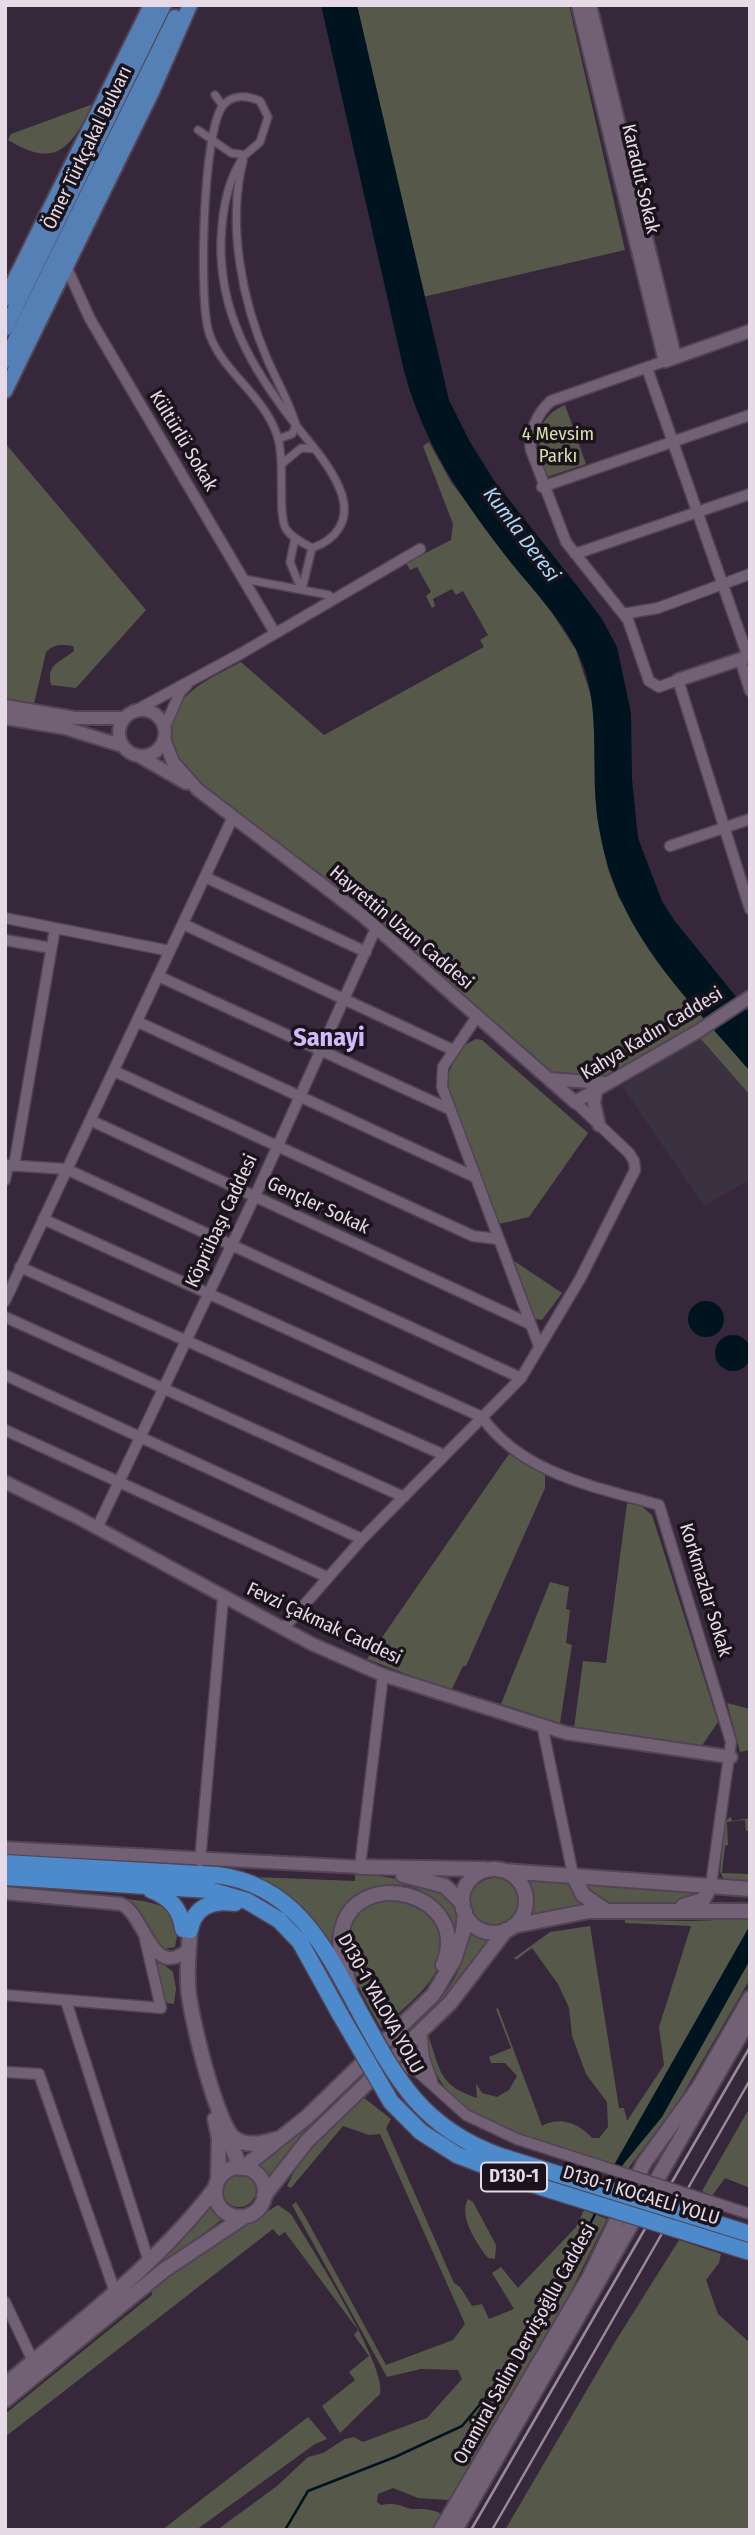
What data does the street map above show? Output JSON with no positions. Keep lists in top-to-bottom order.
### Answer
{
  "streets": {
    "highway": ["D130-1 YALOVA YOLU", "D130-1", "D130-1 KOCAELİ YOLU"],
    "main road": ["Ömer Türkçakal Bulvarı", "Oramiral Salim Dervişoğllu Caddesi"],
    "street": [
      "Karadut Sokak",
      "Kültürlü Sokak",
      "Hayrettin Uzun Caddesi",
      "Kahya Kadın Caddesi",
      "Gençler Sokak",
      "Köprübaşı Caddesi",
      "Korkmazlar Sokak",
      "Fevzi Çakmak Caddesi"
    ]
  },
  "crossings": [
    ["Hayrettin Uzun Caddesi", "Kahya Kadın Caddesi"],
    ["Hayrettin Uzun Caddesi", "Köprübaşı Caddesi"],
    ["Gençler Sokak", "Köprübaşı Caddesi"],
    ["Köprübaşı Caddesi", "Fevzi Çakmak Caddesi"],
    ["Korkmazlar Sokak", "Fevzi Çakmak Caddesi"],
    ["D130-1", "D130-1 KOCAELİ YOLU"]
  ],
  "districts": ["Sanayi"],
  "water": ["Kumla Deresi"],
  "parks": ["4 Mevsim Parkı"]
}
